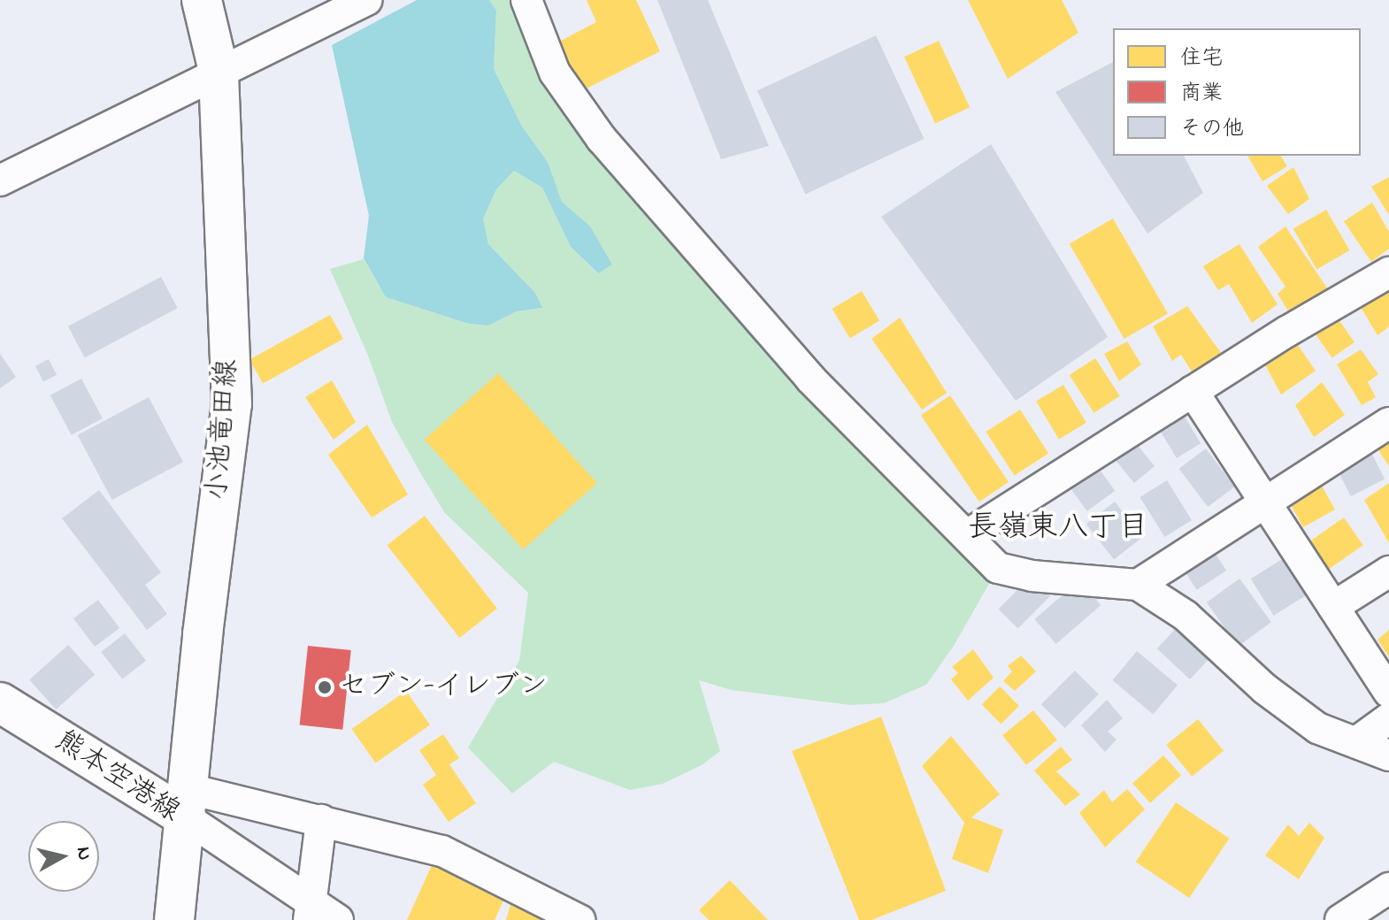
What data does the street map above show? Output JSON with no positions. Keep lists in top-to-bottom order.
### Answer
{
  "streets": {
    "main road": ["小池竜田線", "熊本空港線"]
  },
  "crossings": [
    ["小池竜田線", "熊本空港線"]
  ],
  "districts": ["長嶺東八丁目"],
  "places": ["セブン-イレブン"],
  "legend": ["住宅", "商業", "その他"],
  "north": "right"
}
